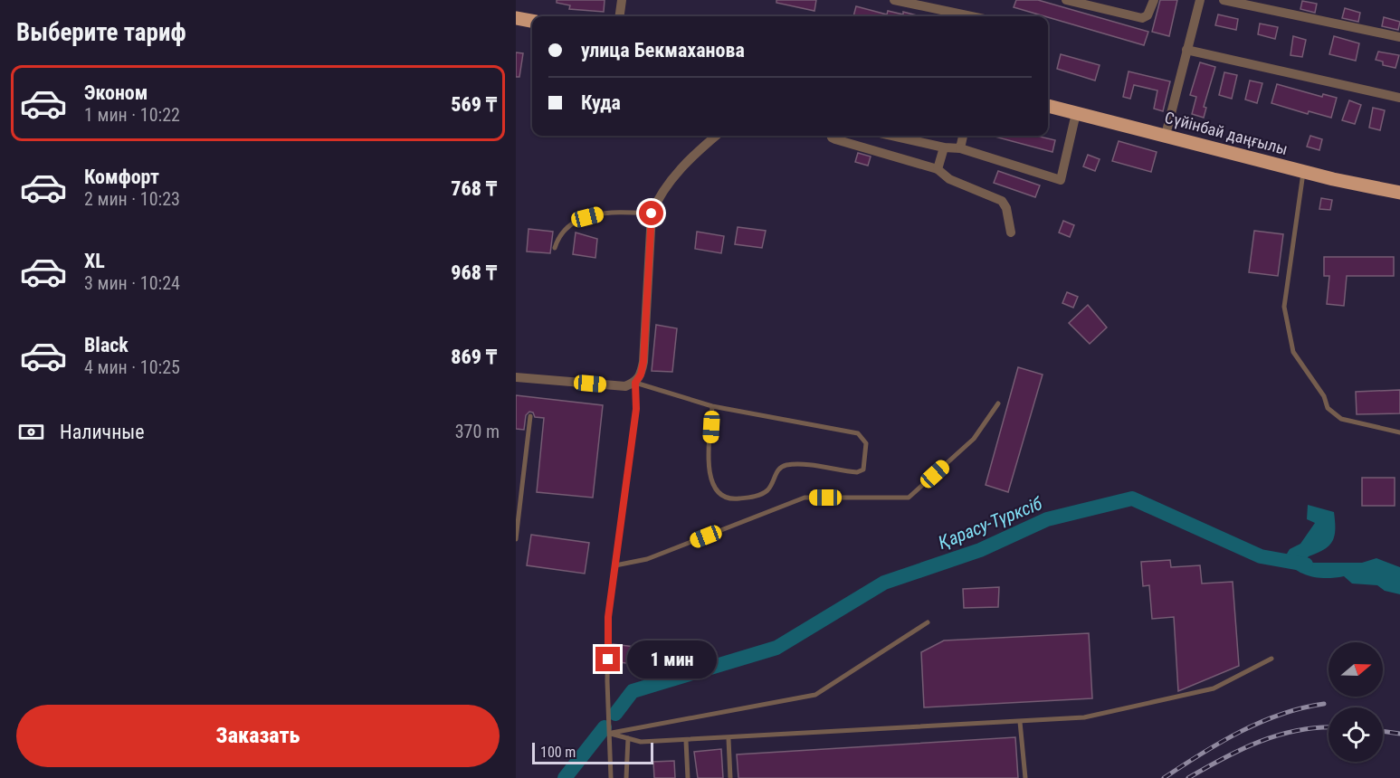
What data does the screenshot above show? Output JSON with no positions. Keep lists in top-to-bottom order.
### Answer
{
  "streets": {
    "main road": ["Сүйінбай даңғылы"]
  },
  "water": ["Қарасу-Түрксіб"],
  "scale_bar": "100 m",
  "north": "right",
  "page": {
    "heading": "Выберите тариф",
    "banner": ["улица Бекмаханова", "Куда"],
    "list": [
      {
        "name": "Эконом",
        "note": "1 мин · 10:22",
        "value": "569 ₸"
      },
      {
        "name": "Комфорт",
        "note": "2 мин · 10:23",
        "value": "768 ₸"
      },
      {
        "name": "XL",
        "note": "3 мин · 10:24",
        "value": "968 ₸"
      },
      {
        "name": "Black",
        "note": "4 мин · 10:25",
        "value": "869 ₸"
      }
    ],
    "pay": ["Наличные", "370 m"],
    "bubble": "1 мин",
    "buttons": "Заказать",
    "scale": "100 m"
  }
}
